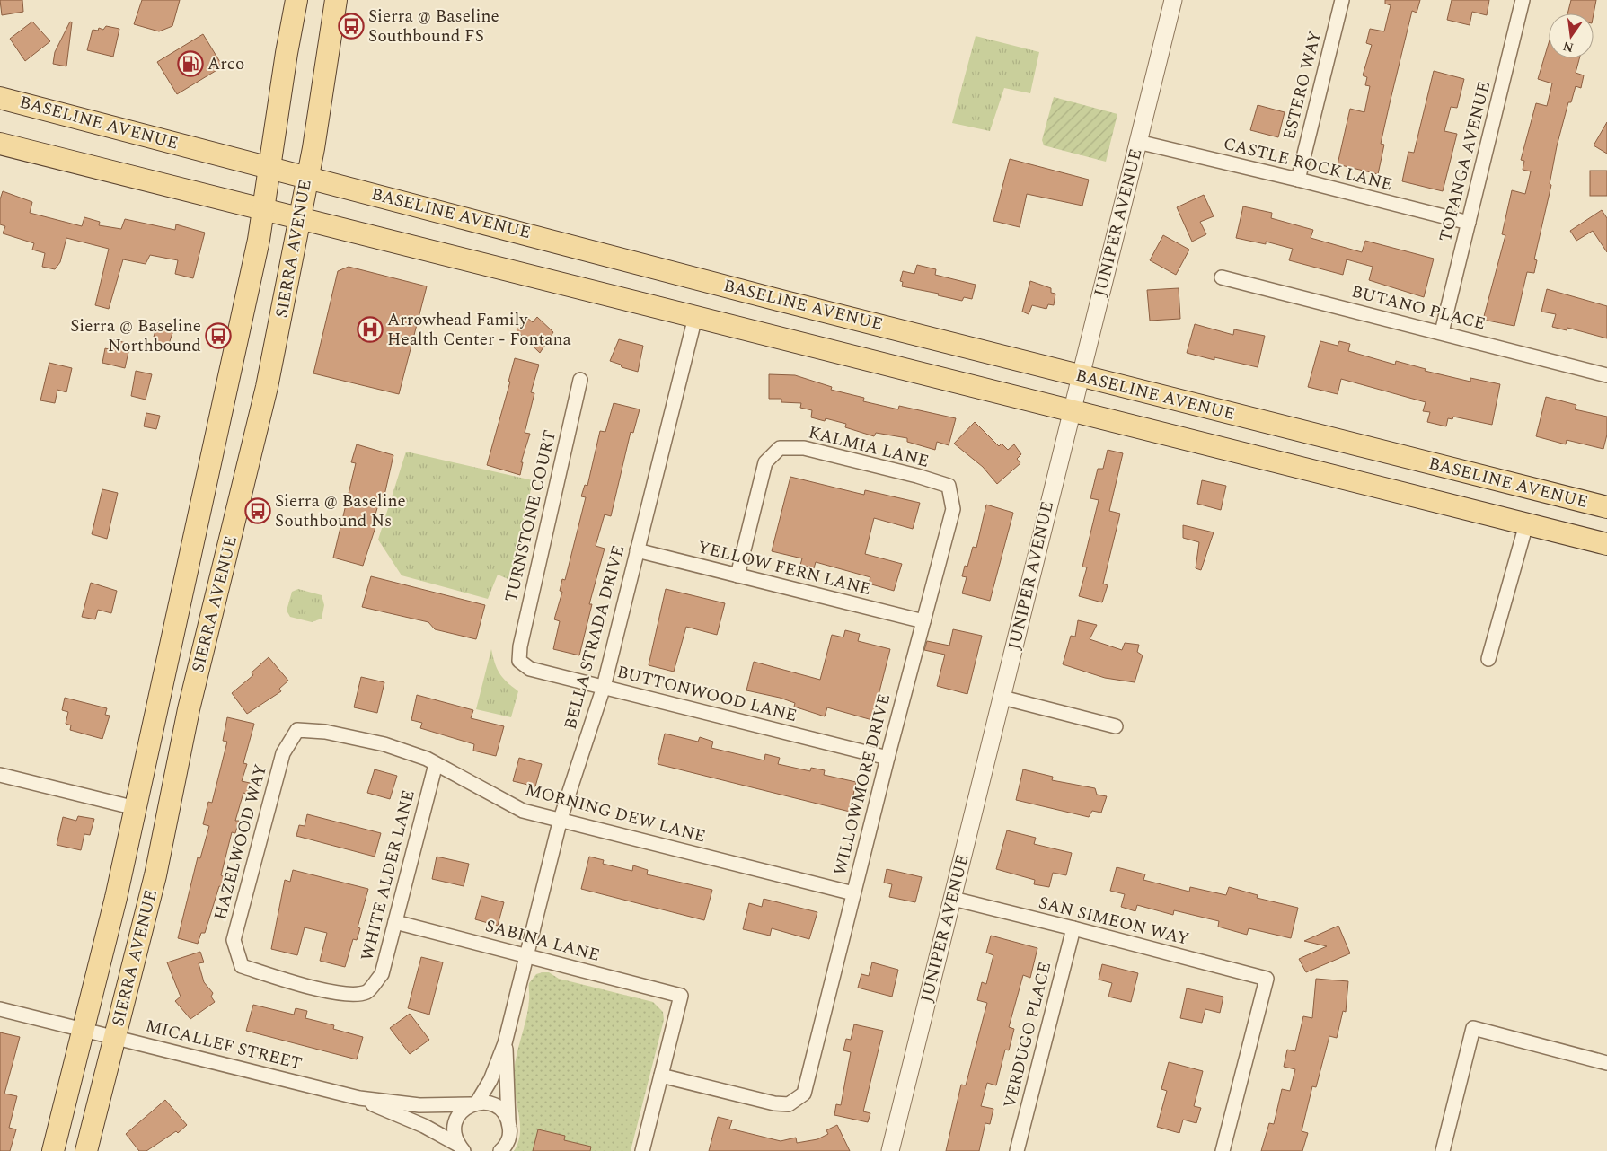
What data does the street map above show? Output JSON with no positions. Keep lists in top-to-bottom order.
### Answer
{
  "streets": {
    "main road": ["BASELINE AVENUE", "SIERRA AVENUE"],
    "street": [
      "ESTERO WAY",
      "TOPANGA AVENUE",
      "CASTLE ROCK LANE",
      "JUNIPER AVENUE",
      "BUTANO PLACE",
      "KALMIA LANE",
      "TURNSTONE COURT",
      "YELLOW FERN LANE",
      "BELLA STRADA DRIVE",
      "BUTTONWOOD LANE",
      "WILLOWMORE DRIVE",
      "MORNING DEW LANE",
      "HAZELWOOD WAY",
      "WHITE ALDER LANE",
      "SAN SIMEON WAY",
      "SABINA LANE",
      "VERDUGO PLACE",
      "MICALLEF STREET"
    ]
  },
  "crossings": [
    ["ESTERO WAY", "CASTLE ROCK LANE"],
    ["BASELINE AVENUE", "JUNIPER AVENUE"],
    ["BASELINE AVENUE", "SIERRA AVENUE"],
    ["BASELINE AVENUE", "BELLA STRADA DRIVE"],
    ["TOPANGA AVENUE", "CASTLE ROCK LANE"],
    ["TOPANGA AVENUE", "BUTANO PLACE"],
    ["CASTLE ROCK LANE", "JUNIPER AVENUE"],
    ["JUNIPER AVENUE", "SAN SIMEON WAY"],
    ["SIERRA AVENUE", "MICALLEF STREET"],
    ["KALMIA LANE", "YELLOW FERN LANE"],
    ["KALMIA LANE", "WILLOWMORE DRIVE"],
    ["TURNSTONE COURT", "BUTTONWOOD LANE"],
    ["YELLOW FERN LANE", "BELLA STRADA DRIVE"],
    ["YELLOW FERN LANE", "WILLOWMORE DRIVE"],
    ["BELLA STRADA DRIVE", "BUTTONWOOD LANE"],
    ["BELLA STRADA DRIVE", "MORNING DEW LANE"],
    ["BELLA STRADA DRIVE", "SABINA LANE"],
    ["BELLA STRADA DRIVE", "MICALLEF STREET"],
    ["BUTTONWOOD LANE", "WILLOWMORE DRIVE"],
    ["WILLOWMORE DRIVE", "MORNING DEW LANE"],
    ["WILLOWMORE DRIVE", "SABINA LANE"],
    ["MORNING DEW LANE", "HAZELWOOD WAY"],
    ["MORNING DEW LANE", "WHITE ALDER LANE"],
    ["HAZELWOOD WAY", "WHITE ALDER LANE"],
    ["WHITE ALDER LANE", "SABINA LANE"],
    ["SAN SIMEON WAY", "VERDUGO PLACE"]
  ],
  "places": {
    "bus stop": ["Sierra @ Baseline Southbound FS", "Sierra @ Baseline Northbound", "Sierra @ Baseline Southbound Ns"],
    "fuel station": ["Arco"],
    "hospital": ["Arrowhead Family Health Center - Fontana"]
  },
  "north": "bottom"
}
